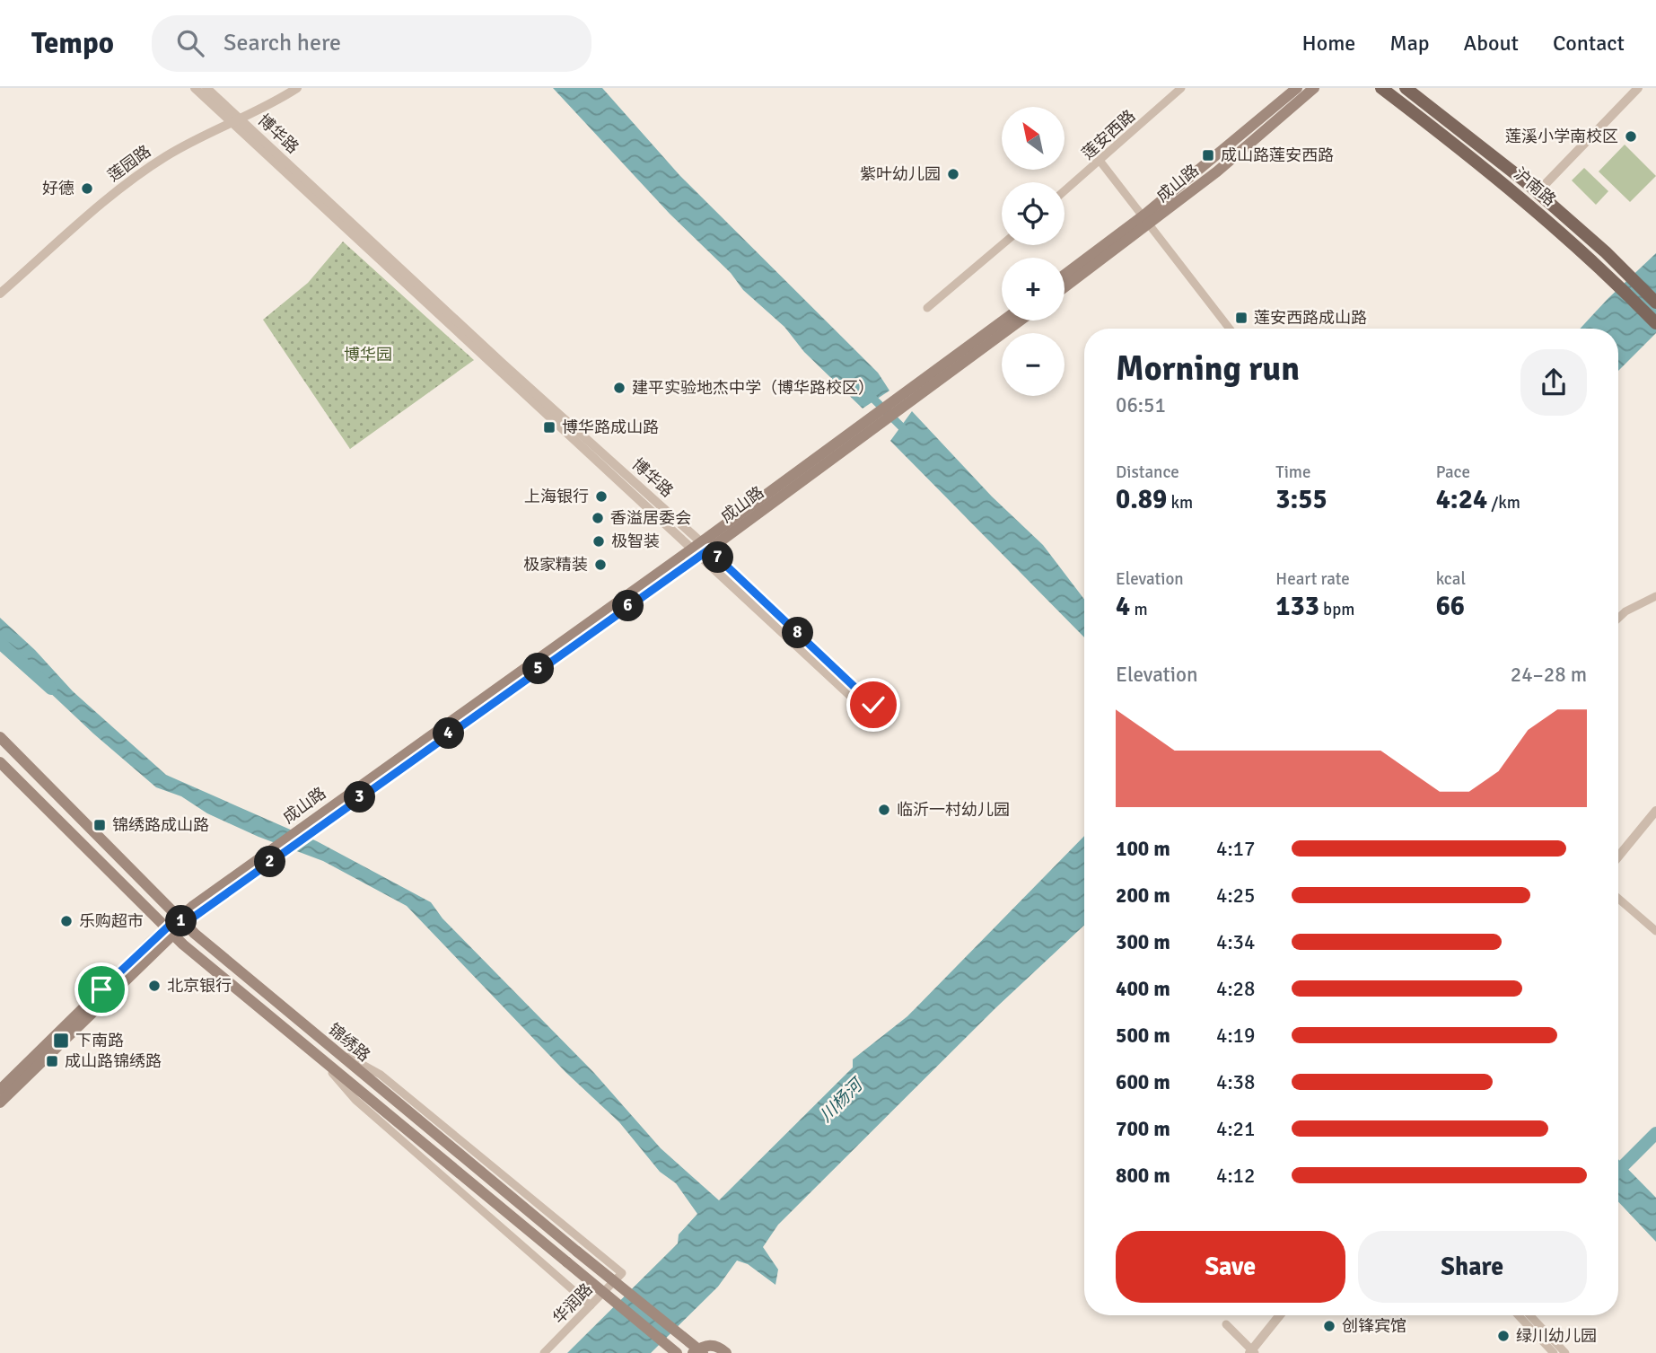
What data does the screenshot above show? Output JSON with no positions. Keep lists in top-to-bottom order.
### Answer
{
  "streets": {
    "main road": ["成山路", "沪南路", "锦绣路"],
    "street": [
      "博华路",
      "莲安西路",
      "莲园路",
      "华润路"
    ]
  },
  "crossings": [
    ["博华路", "莲园路"],
    ["博华路", "成山路"],
    ["成山路", "锦绣路"],
    ["锦绣路", "华润路"]
  ],
  "water": ["川杨河"],
  "parks": ["博华园"],
  "places": {
    "other": [
      "莲溪小学南校区",
      "紫叶幼儿园",
      "好德",
      "建平实验地杰中学（博华路校区）",
      "上海银行",
      "香溢居委会",
      "极智装",
      "极家精装",
      "临沂一村幼儿园",
      "乐购超市",
      "北京银行",
      "创锋宾馆",
      "绿川幼儿园"
    ],
    "transit": [
      "成山路莲安西路",
      "莲安西路成山路",
      "博华路成山路",
      "锦绣路成山路",
      "下南路",
      "成山路锦绣路"
    ]
  },
  "north": "top left",
  "page": {
    "header": "Tempo",
    "search": "Search here",
    "nav": [
      "Home",
      "Map",
      "About",
      "Contact"
    ],
    "map_buttons": ["+", "−"],
    "heading": ["Morning run", "06:51"],
    "stats": [
      ["Distance", "0.89 km"],
      ["Time", "3:55"],
      ["Pace", "4:24 /km"],
      ["Elevation", "4 m"],
      ["Heart rate", "133 bpm"],
      ["kcal", "66"]
    ],
    "pins": [
      "7",
      "6",
      "8",
      "5",
      "4",
      "3",
      "2",
      "1"
    ],
    "chart": ["Elevation", "24–28 m"],
    "list": [
      {
        "name": "100 m",
        "note": "4:17"
      },
      {
        "name": "200 m",
        "note": "4:25"
      },
      {
        "name": "300 m",
        "note": "4:34"
      },
      {
        "name": "400 m",
        "note": "4:28"
      },
      {
        "name": "500 m",
        "note": "4:19"
      },
      {
        "name": "600 m",
        "note": "4:38"
      },
      {
        "name": "700 m",
        "note": "4:21"
      },
      {
        "name": "800 m",
        "note": "4:12"
      }
    ],
    "buttons": ["Save", "Share"]
  }
}
